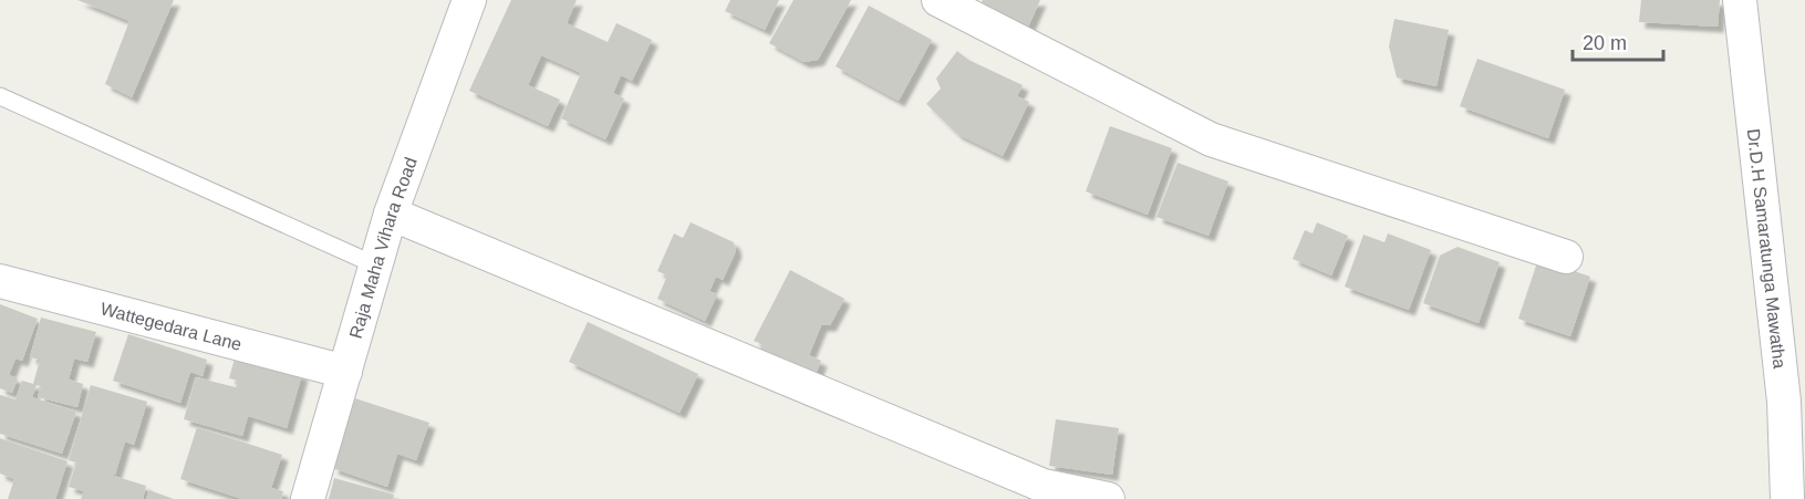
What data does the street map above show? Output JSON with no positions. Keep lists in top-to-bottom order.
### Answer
{
  "streets": {
    "street": ["Raja Maha Vihara Road", "Dr.D.H Samaratunga Mawatha", "Wattegedara Lane"]
  },
  "crossings": [
    ["Raja Maha Vihara Road", "Wattegedara Lane"]
  ],
  "scale_bar": "20 m"
}
